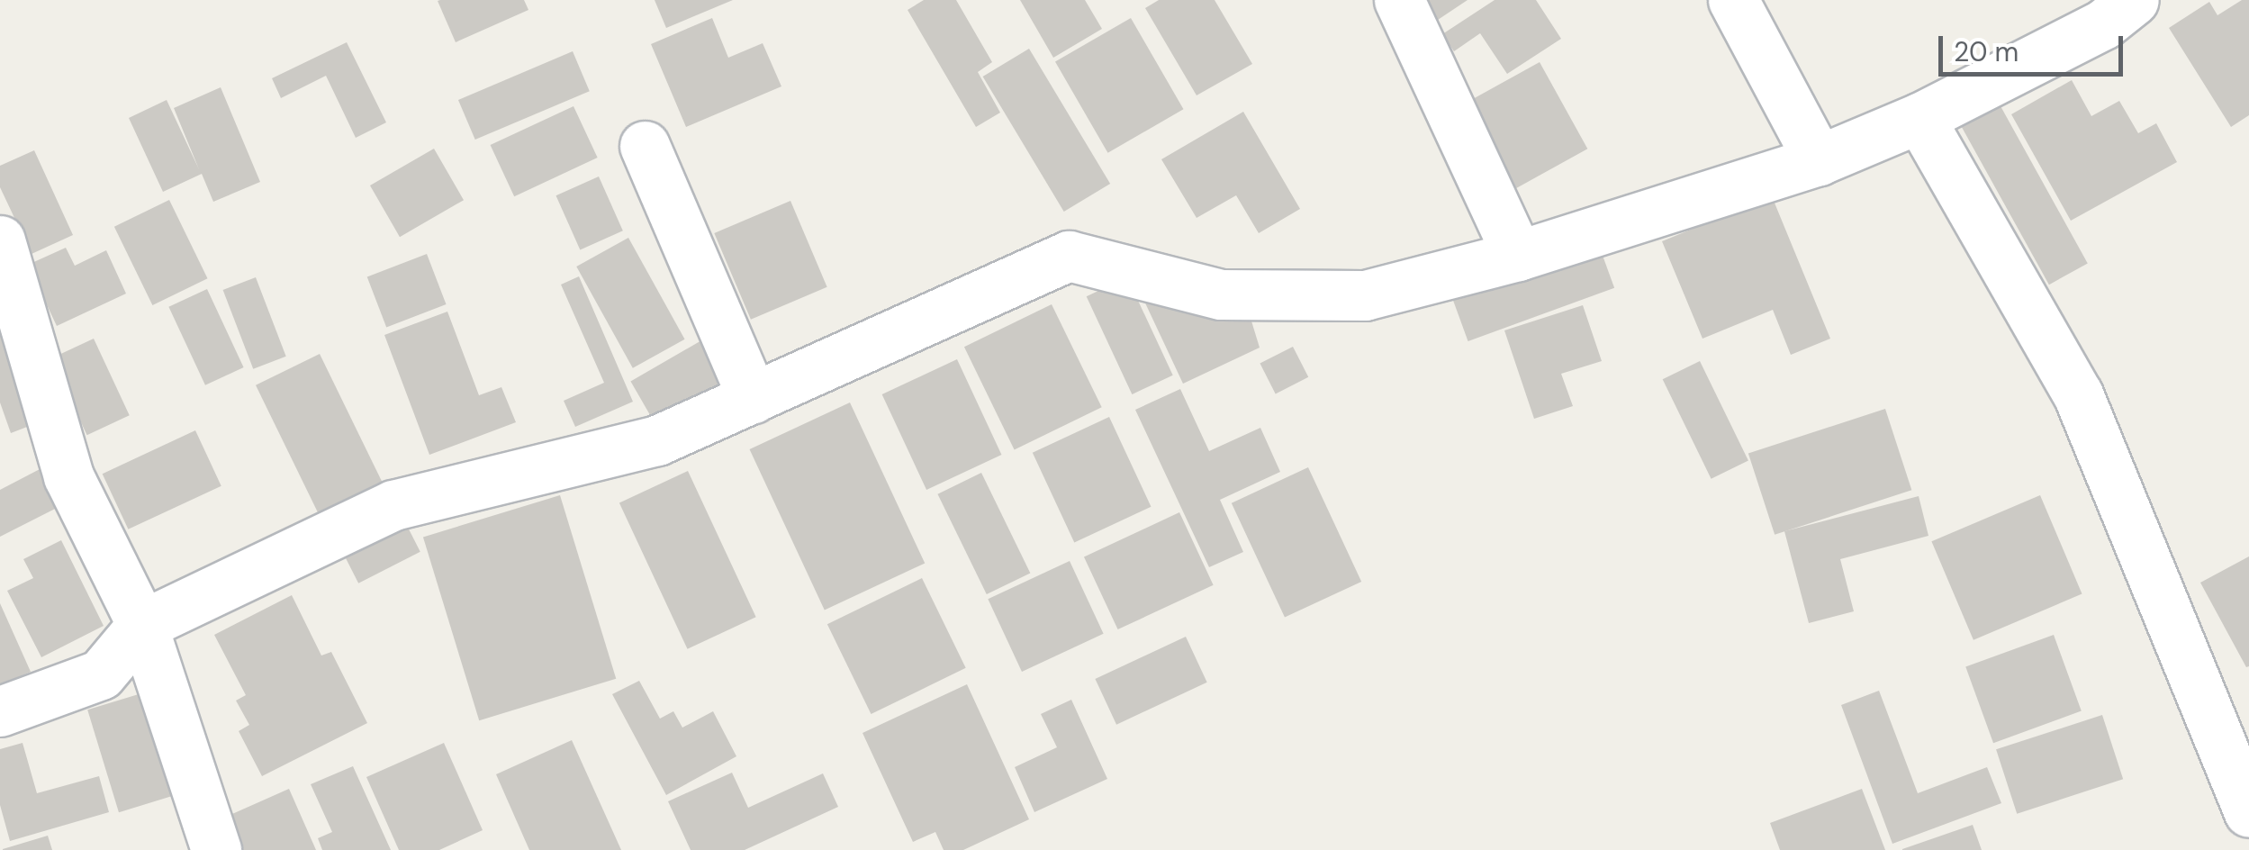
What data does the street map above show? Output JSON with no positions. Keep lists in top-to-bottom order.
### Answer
{
  "scale_bar": "20 m"
}
